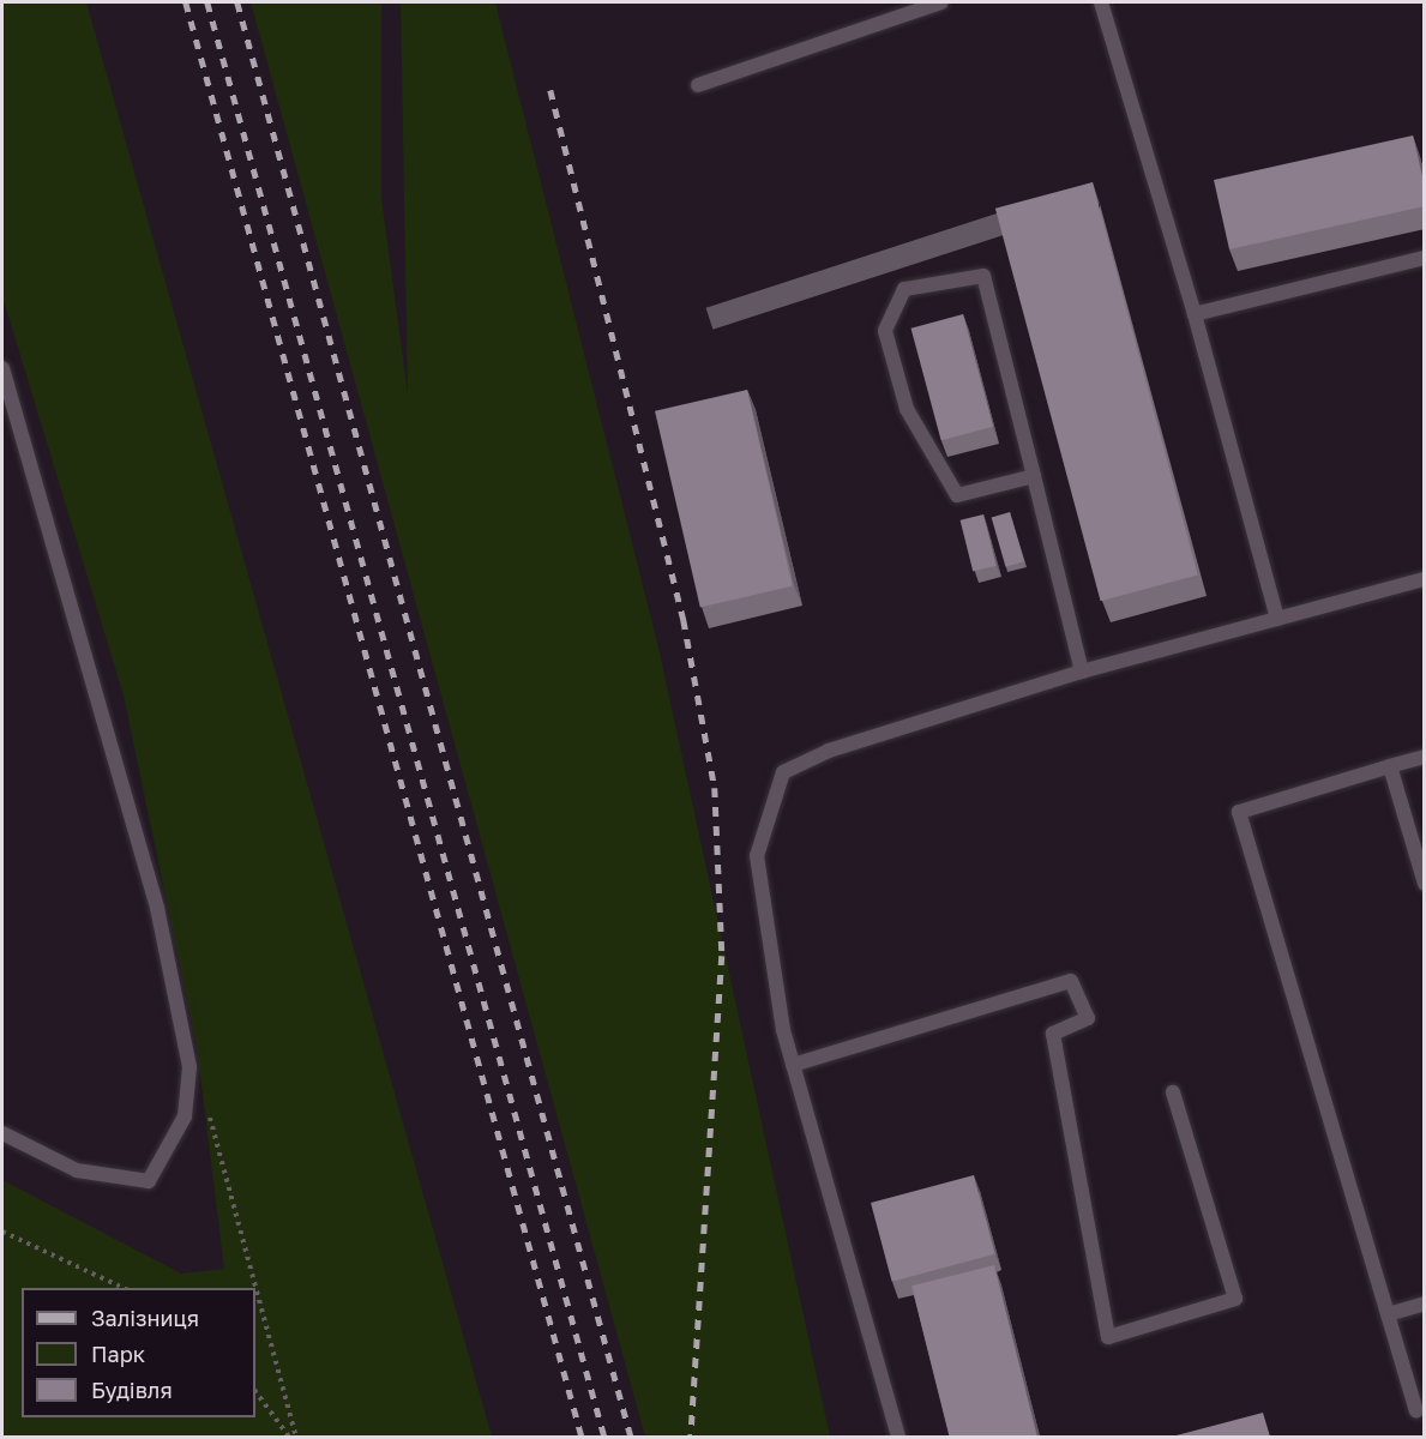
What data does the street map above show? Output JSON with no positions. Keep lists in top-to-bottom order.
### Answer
{
  "legend": ["Залізниця", "Парк", "Будівля"]
}
